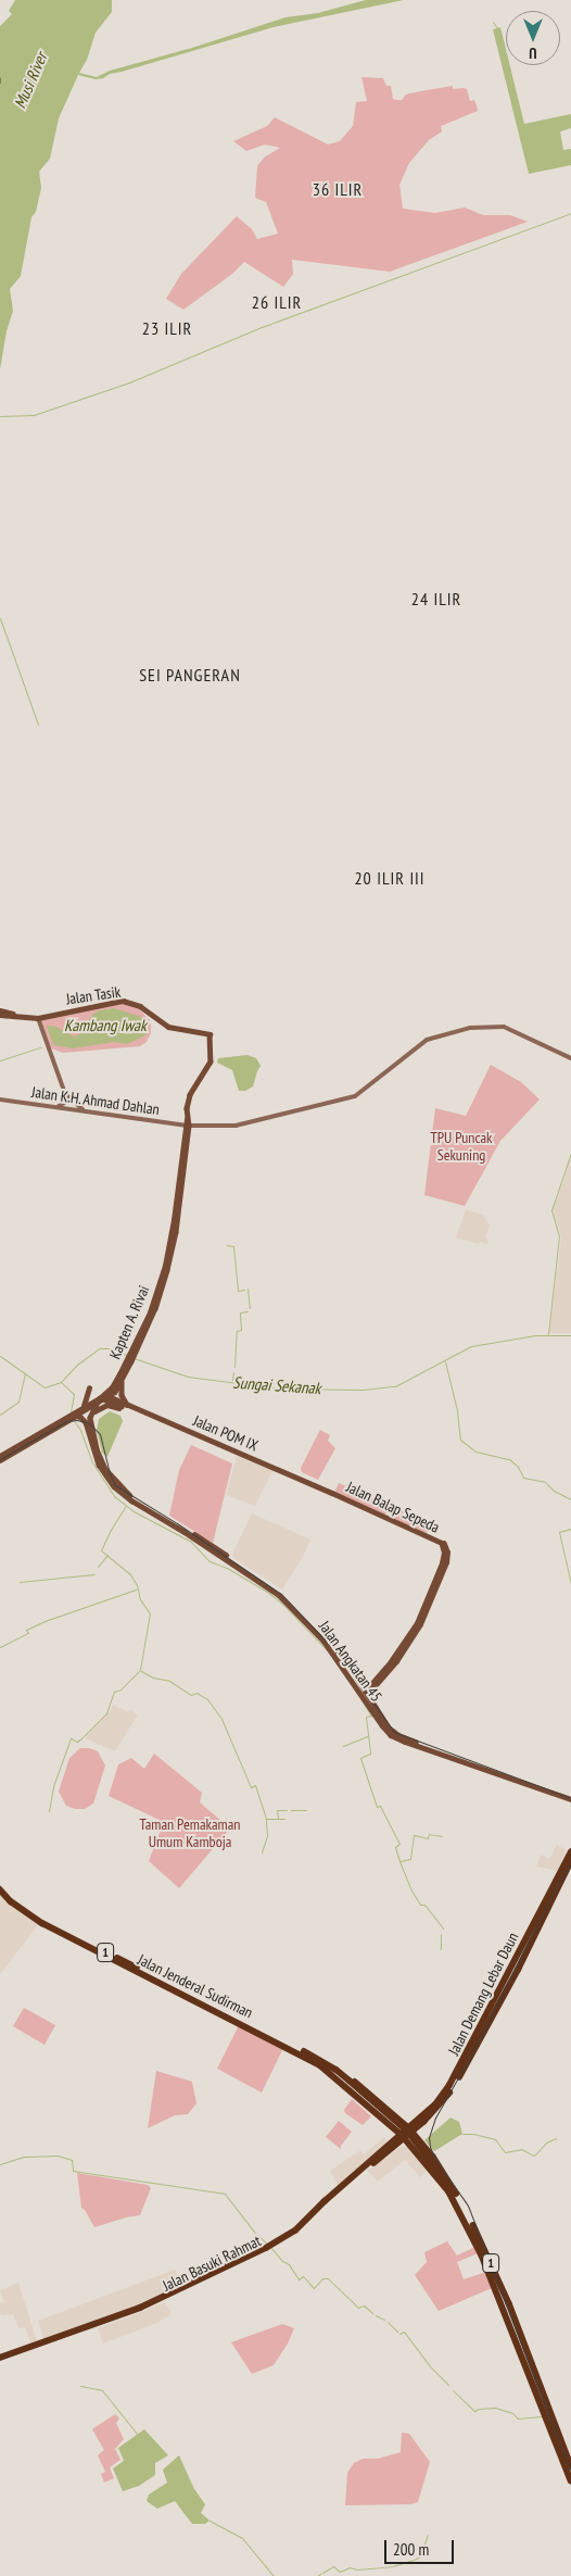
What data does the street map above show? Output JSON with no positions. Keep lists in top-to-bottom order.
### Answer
{
  "streets": {
    "highway": [
      "1",
      "Jalan Jenderal Sudirman",
      "Jalan Demang Lebar Daun",
      "Jalan Basuki Rahmat"
    ],
    "main road": [
      "Jalan Tasik",
      "Jalan K.H. Ahmad Dahlan",
      "Kapten A. Rivai",
      "Jalan POM IX",
      "Jalan Balap Sepeda",
      "Jalan Angkatan 45"
    ]
  },
  "crossings": [
    ["Jalan Tasik", "Kapten A. Rivai"],
    ["Jalan K.H. Ahmad Dahlan", "Kapten A. Rivai"],
    ["Kapten A. Rivai", "Jalan POM IX"],
    ["Jalan POM IX", "Jalan Balap Sepeda"],
    ["Jalan Balap Sepeda", "Jalan Angkatan 45"],
    ["1", "Jalan Jenderal Sudirman"],
    ["Jalan Jenderal Sudirman", "Jalan Demang Lebar Daun"],
    ["Jalan Jenderal Sudirman", "Jalan Basuki Rahmat"],
    ["Jalan Demang Lebar Daun", "Jalan Basuki Rahmat"]
  ],
  "districts": [
    "36 ILIR",
    "26 ILIR",
    "23 ILIR",
    "24 ILIR",
    "SEI PANGERAN",
    "20 ILIR III"
  ],
  "water": ["Musi River", "Kambang Iwak", "Sungai Sekanak"],
  "parks": ["TPU Puncak Sekuning", "Taman Pemakaman Umum Kamboja"],
  "scale_bar": "200 m",
  "north": "bottom"
}
